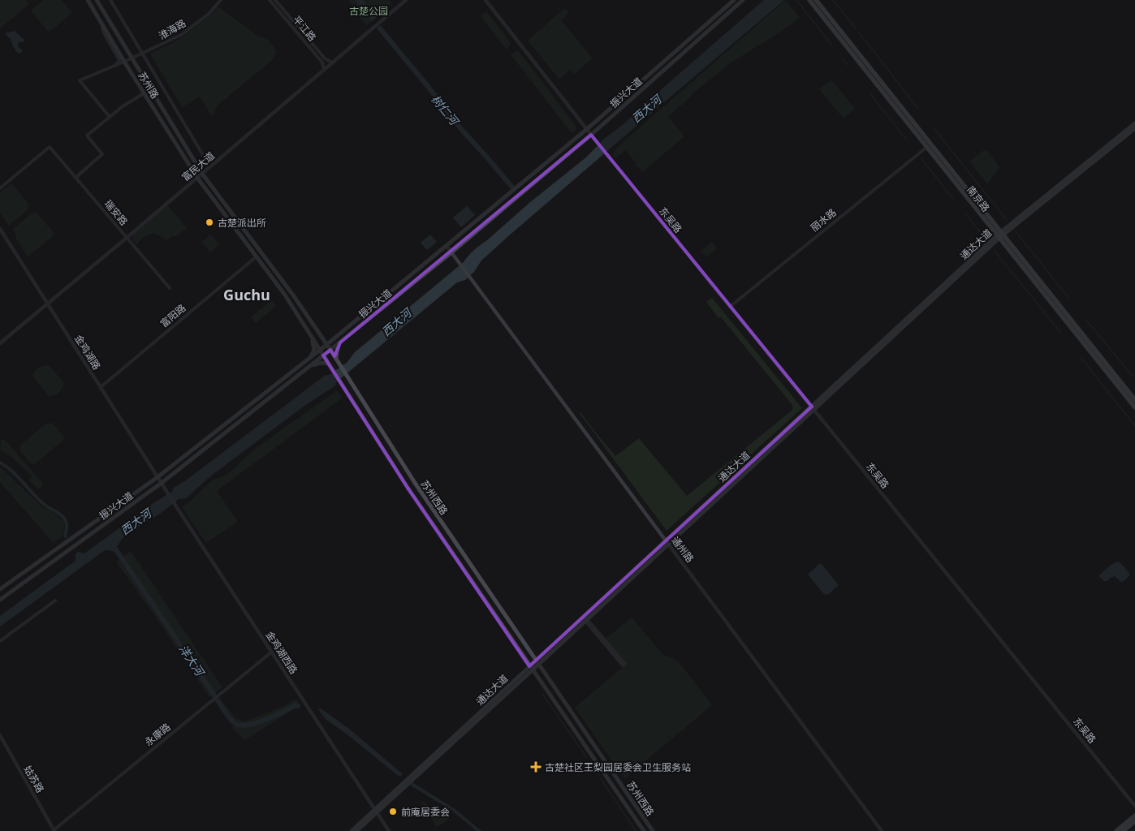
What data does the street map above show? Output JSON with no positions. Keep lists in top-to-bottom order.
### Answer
{
  "streets": {
    "main road": [
      "苏州路",
      "振兴大道",
      "南京路",
      "通达大道",
      "苏州西路"
    ],
    "street": [
      "平江路",
      "淮海路",
      "富民大道",
      "瑞安路",
      "东吴路",
      "丽水路",
      "富阳路",
      "金鸡湖路",
      "通州路",
      "金鸡湖西路",
      "永康路",
      "姑苏路"
    ]
  },
  "crossings": [
    ["平江路", "富民大道"],
    ["淮海路", "苏州路"],
    ["苏州路", "富民大道"],
    ["苏州路", "苏州西路"],
    ["振兴大道", "东吴路"],
    ["振兴大道", "金鸡湖路"],
    ["振兴大道", "苏州西路"],
    ["振兴大道", "通州路"],
    ["振兴大道", "金鸡湖西路"],
    ["富民大道", "瑞安路"],
    ["富民大道", "金鸡湖路"],
    ["富民大道", "苏州西路"],
    ["南京路", "丽水路"],
    ["南京路", "通达大道"],
    ["东吴路", "丽水路"],
    ["东吴路", "通达大道"],
    ["通达大道", "苏州西路"],
    ["通达大道", "通州路"],
    ["通达大道", "金鸡湖西路"],
    ["富阳路", "金鸡湖路"],
    ["富阳路", "苏州西路"],
    ["金鸡湖路", "金鸡湖西路"],
    ["金鸡湖西路", "永康路"],
    ["永康路", "姑苏路"]
  ],
  "districts": ["Guchu"],
  "water": ["西大河", "树仁河", "洋大河"],
  "parks": ["古楚公园"],
  "places": {
    "other": ["古楚派出所", "前庵居委会"],
    "health": ["古楚社区王梨园居委会卫生服务站"]
  }
}
